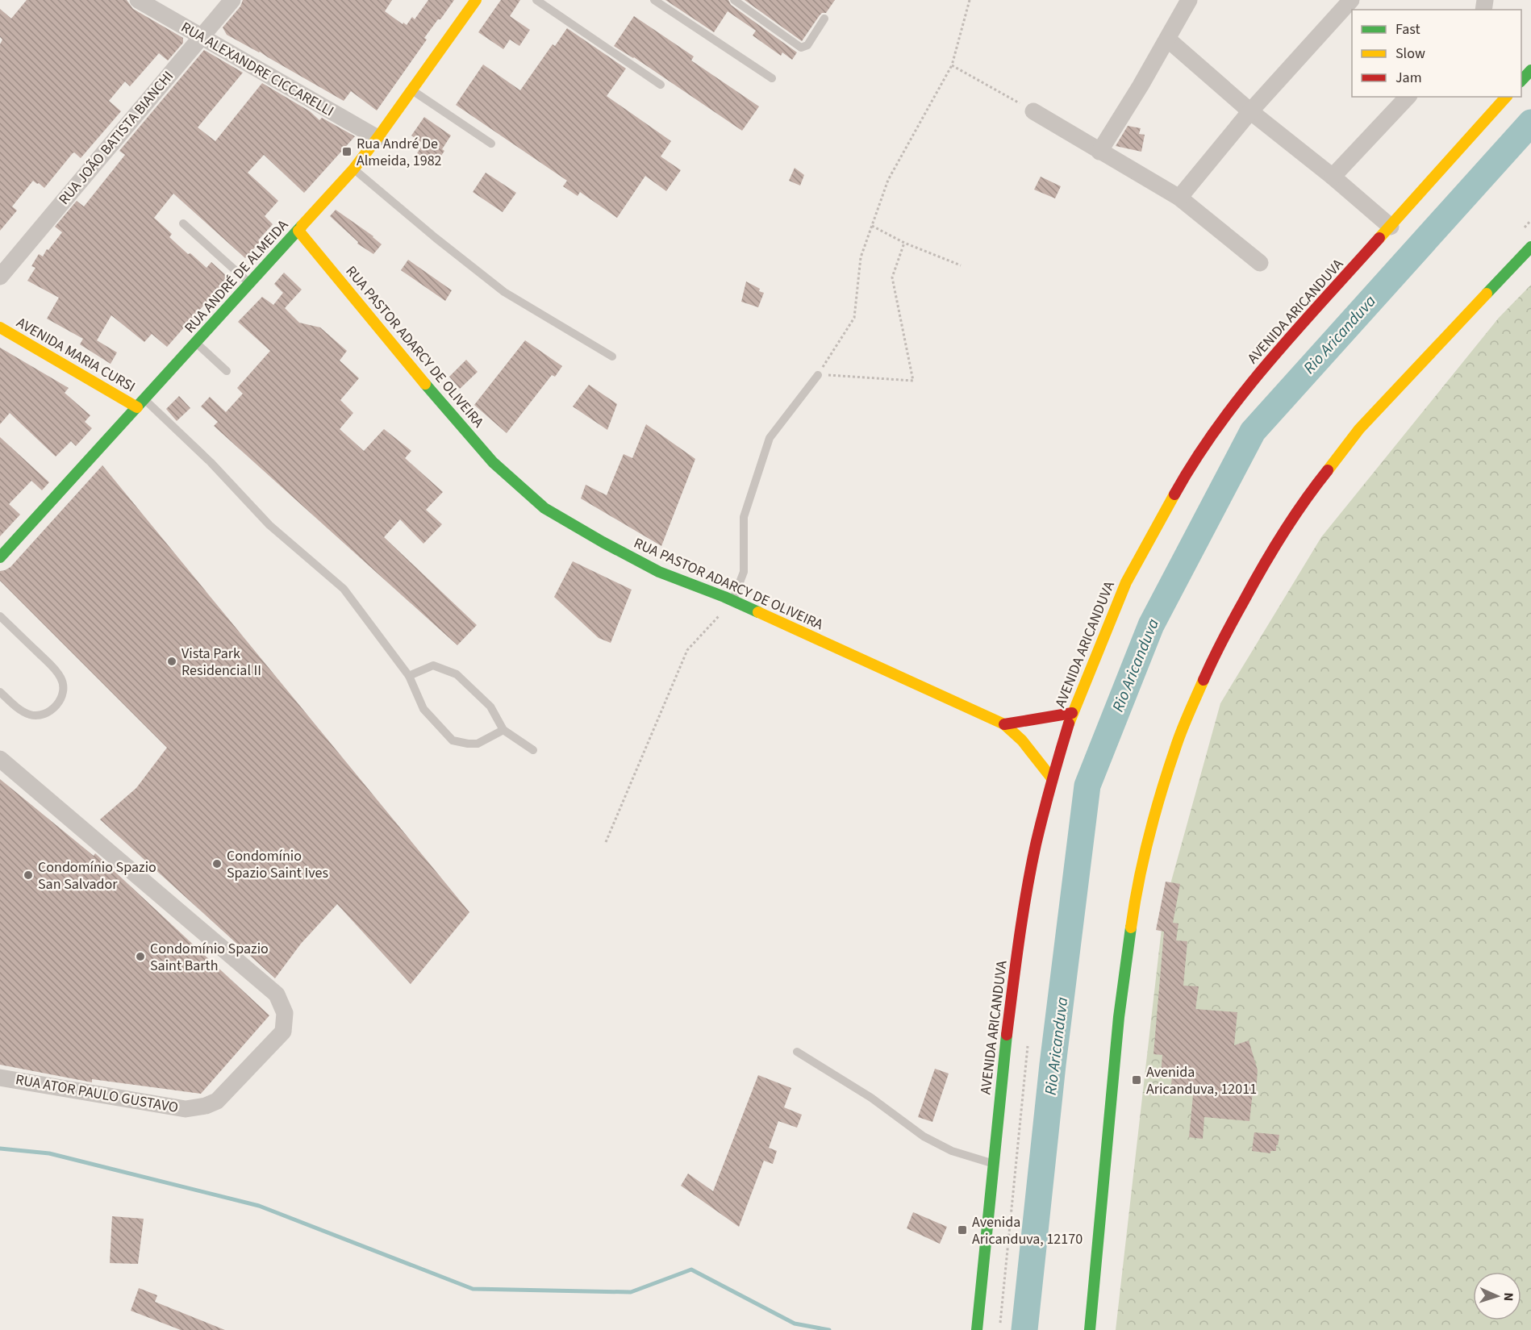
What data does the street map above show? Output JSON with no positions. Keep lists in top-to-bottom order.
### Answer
{
  "streets": {
    "main road": [
      "RUA ANDRÉ DE ALMEIDA",
      "AVENIDA ARICANDUVA",
      "RUA PASTOR ADARCY DE OLIVEIRA",
      "AVENIDA MARIA CURSI"
    ],
    "street": ["RUA ALEXANDRE CICCARELLI", "RUA JOÃO BATISTA BIANCHI", "RUA ATOR PAULO GUSTAVO"]
  },
  "crossings": [
    ["RUA ALEXANDRE CICCARELLI", "RUA JOÃO BATISTA BIANCHI"],
    ["RUA ALEXANDRE CICCARELLI", "RUA ANDRÉ DE ALMEIDA"],
    ["RUA ANDRÉ DE ALMEIDA", "RUA PASTOR ADARCY DE OLIVEIRA"],
    ["RUA ANDRÉ DE ALMEIDA", "AVENIDA MARIA CURSI"],
    ["AVENIDA ARICANDUVA", "RUA PASTOR ADARCY DE OLIVEIRA"]
  ],
  "water": ["Rio Aricanduva"],
  "places": {
    "transit": ["Rua André De Almeida, 1982", "Avenida Aricanduva, 12011", "Avenida Aricanduva, 12170"],
    "other": [
      "Vista Park Residencial II",
      "Condomínio Spazio Saint Ives",
      "Condomínio Spazio San Salvador",
      "Condomínio Spazio Saint Barth"
    ]
  },
  "legend": ["Fast", "Slow", "Jam"],
  "north": "right"
}
